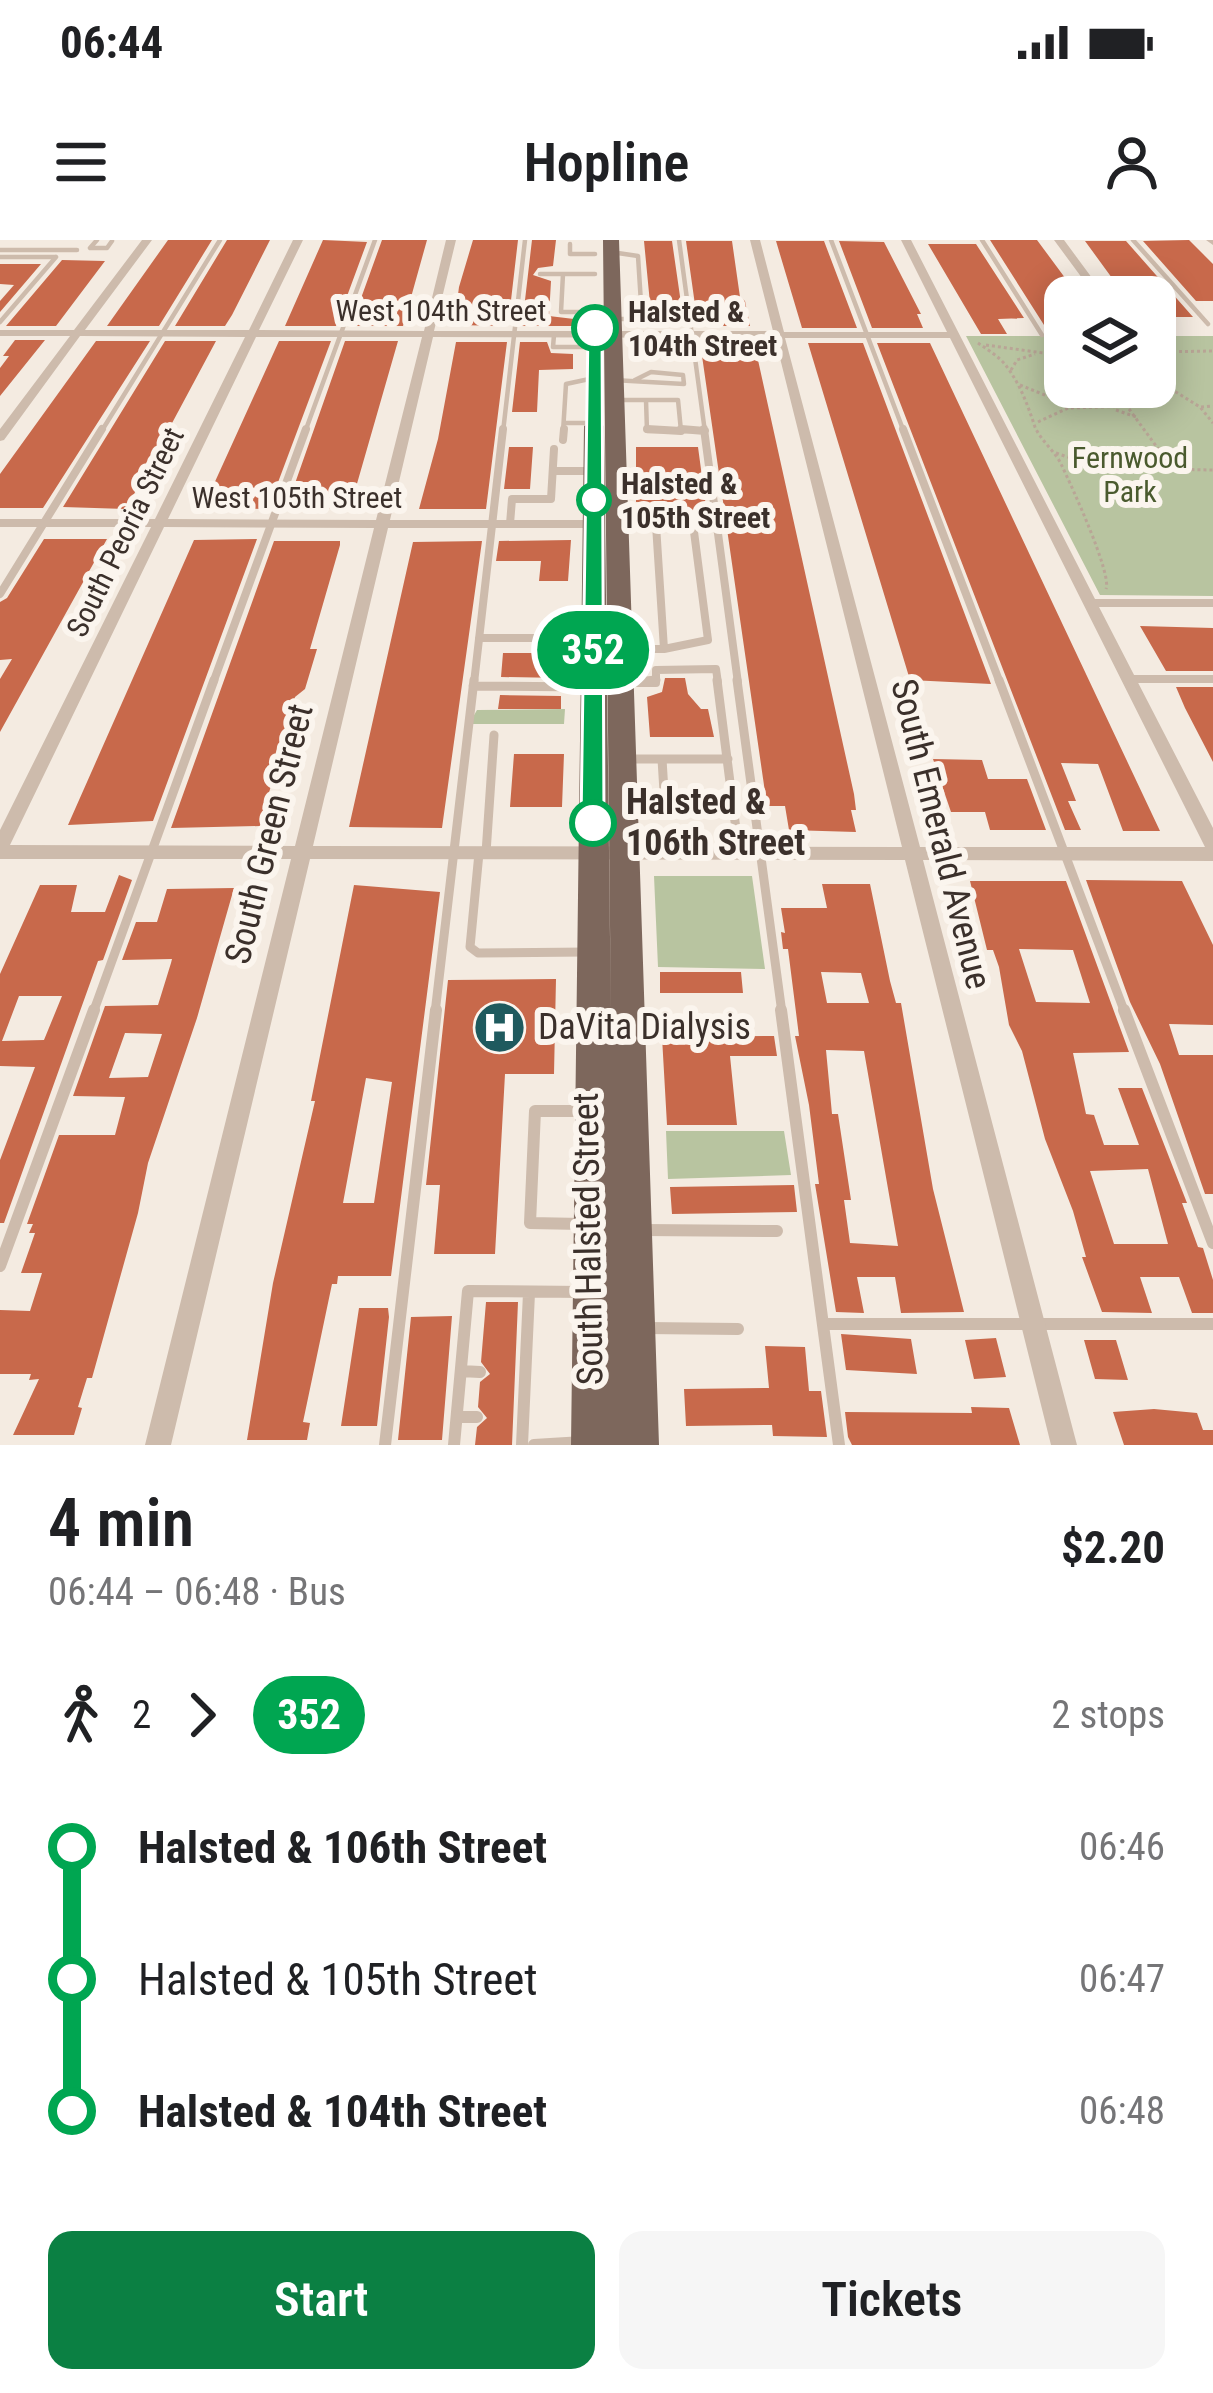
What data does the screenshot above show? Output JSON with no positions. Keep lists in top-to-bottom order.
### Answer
{
  "streets": {
    "main road": ["South Halsted Street"],
    "street": [
      "West 104th Street",
      "West 105th Street",
      "South Peoria Street",
      "South Green Street",
      "South Emerald Avenue"
    ]
  },
  "crossings": [
    ["West 104th Street", "South Peoria Street"],
    ["West 104th Street", "South Green Street"],
    ["West 104th Street", "South Emerald Avenue"],
    ["West 104th Street", "South Halsted Street"],
    ["West 105th Street", "South Peoria Street"],
    ["West 105th Street", "South Green Street"],
    ["West 105th Street", "South Halsted Street"]
  ],
  "parks": ["Fernwood Park"],
  "places": {
    "other": ["Halsted & 104th Street", "Halsted & 105th Street", "Halsted & 106th Street"],
    "hospital": ["DaVita Dialysis"]
  },
  "lines": ["bus line 352"],
  "page": {
    "status": "06:44",
    "header": "Hopline",
    "on_map": "352",
    "heading": ["4 min", "06:44 – 06:48 · Bus", "$2.20"],
    "legs": ["2", "352", "2 stops"],
    "list": [
      {
        "name": "Halsted & 106th Street",
        "value": "06:46"
      },
      {
        "name": "Halsted & 105th Street",
        "value": "06:47"
      },
      {
        "name": "Halsted & 104th Street",
        "value": "06:48"
      }
    ],
    "buttons": ["Start", "Tickets"]
  }
}
